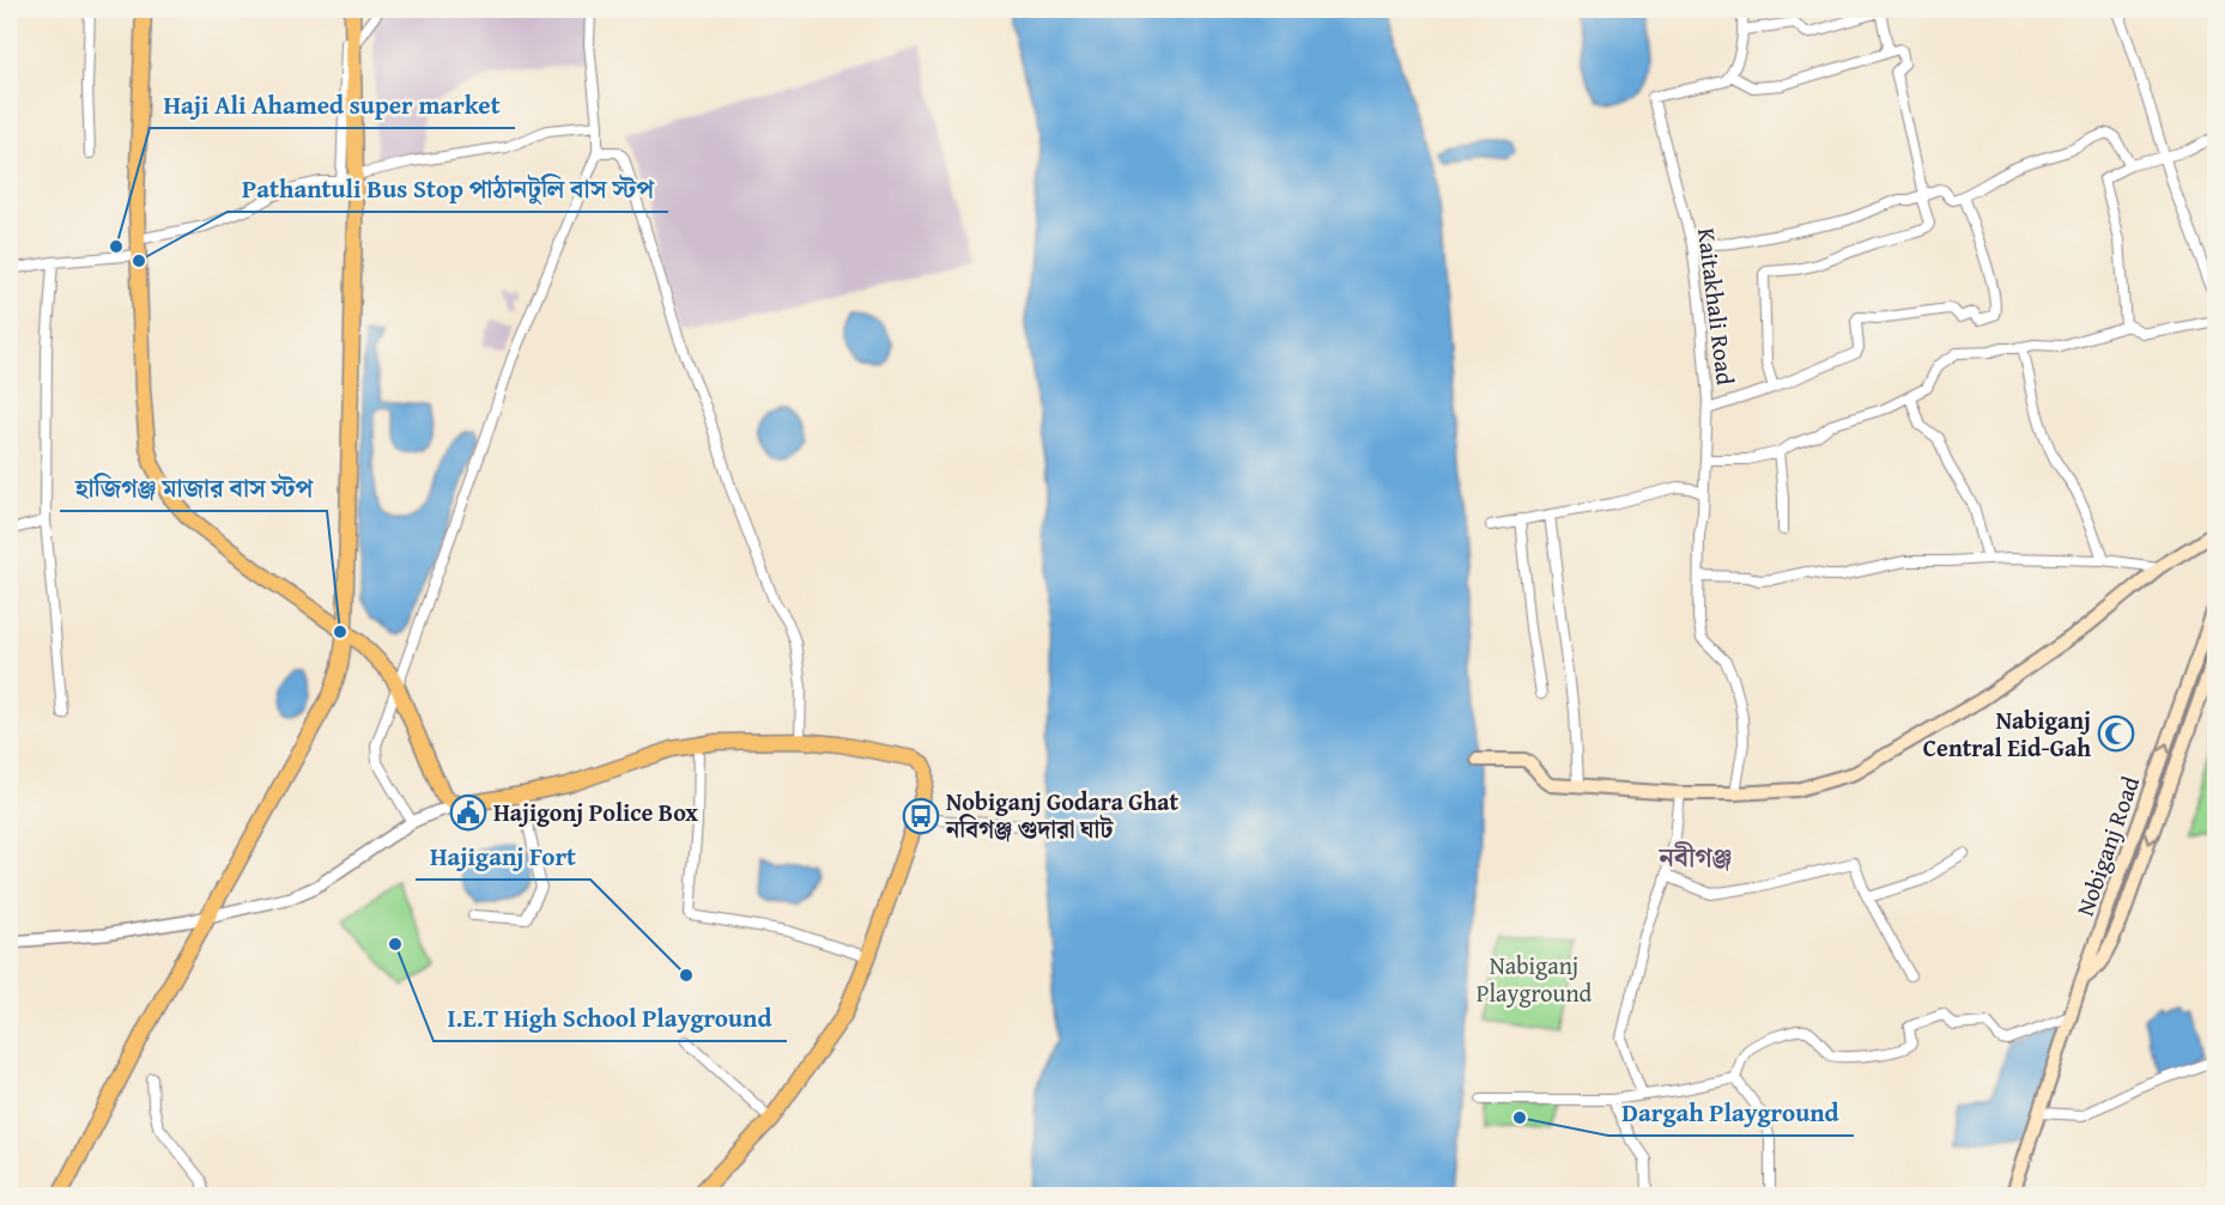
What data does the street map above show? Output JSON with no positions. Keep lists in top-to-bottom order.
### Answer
{
  "streets": {
    "main road": ["Nobiganj Road"],
    "street": ["Kaitakhali Road"]
  },
  "districts": ["নবীগঞ্জ"],
  "parks": ["Nabiganj Playground"],
  "places": {
    "other": [
      "Haji Ali Ahamed super market",
      "Pathantuli Bus Stop পাঠানটুলি বাস স্টপ",
      "হাজিগঞ্জ মাজার বাস স্টপ",
      "I.E.T High School Playground",
      "Hajiganj Fort",
      "Dargah Playground"
    ],
    "mosque": ["Nabiganj Central Eid-Gah"],
    "public building": ["Hajigonj Police Box"],
    "bus stop": ["Nobiganj Godara Ghat নবিগঞ্জ গুদারা ঘাট"]
  }
}
